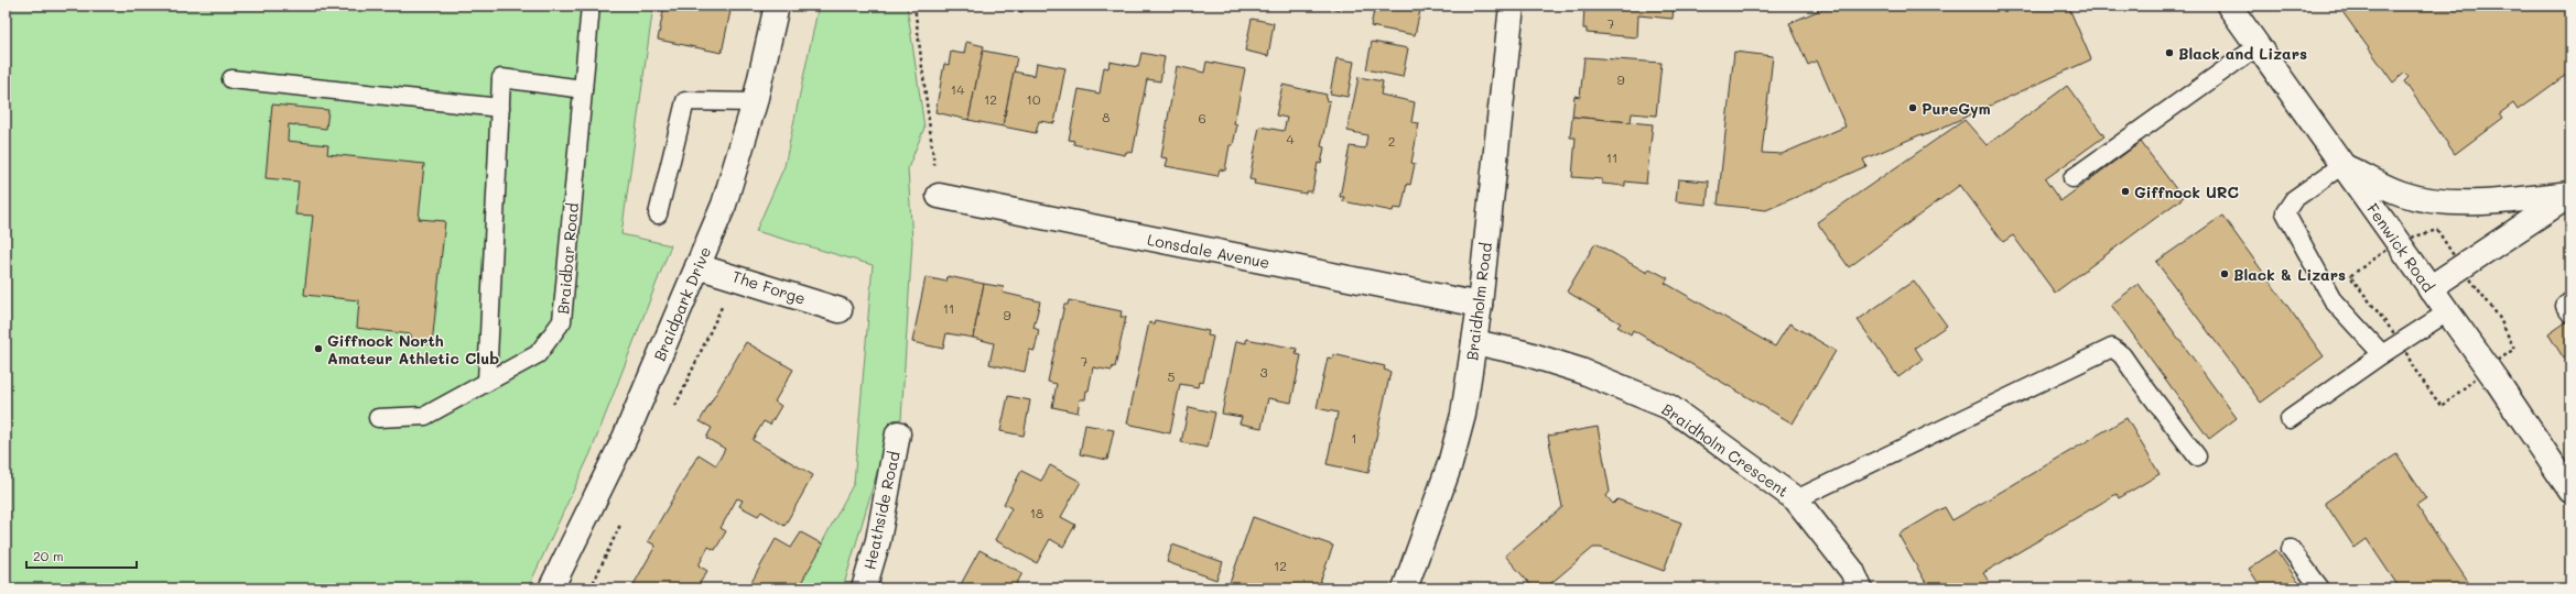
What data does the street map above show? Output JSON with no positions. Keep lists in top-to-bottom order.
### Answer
{
  "streets": {
    "street": [
      "Fenwick Road",
      "Lonsdale Avenue",
      "The Forge",
      "Braidholm Road",
      "Braidpark Drive",
      "Braidholm Crescent",
      "Heathside Road"
    ],
    "lane": ["Braidbar Road"]
  },
  "crossings": [
    ["Lonsdale Avenue", "Braidholm Road"],
    ["The Forge", "Braidpark Drive"],
    ["Braidholm Road", "Braidholm Crescent"]
  ],
  "places": [
    "Black and Lizars",
    "PureGym",
    "Giffnock URC",
    "Black & Lizars",
    "Giffnock North Amateur Athletic Club"
  ],
  "house_numbers": [
    "7",
    "9",
    "14",
    "12",
    "10",
    "8",
    "6",
    "4",
    "2",
    "11",
    "11",
    "9",
    "7",
    "3",
    "5",
    "1",
    "18",
    "12"
  ],
  "scale_bar": "20 m"
}
